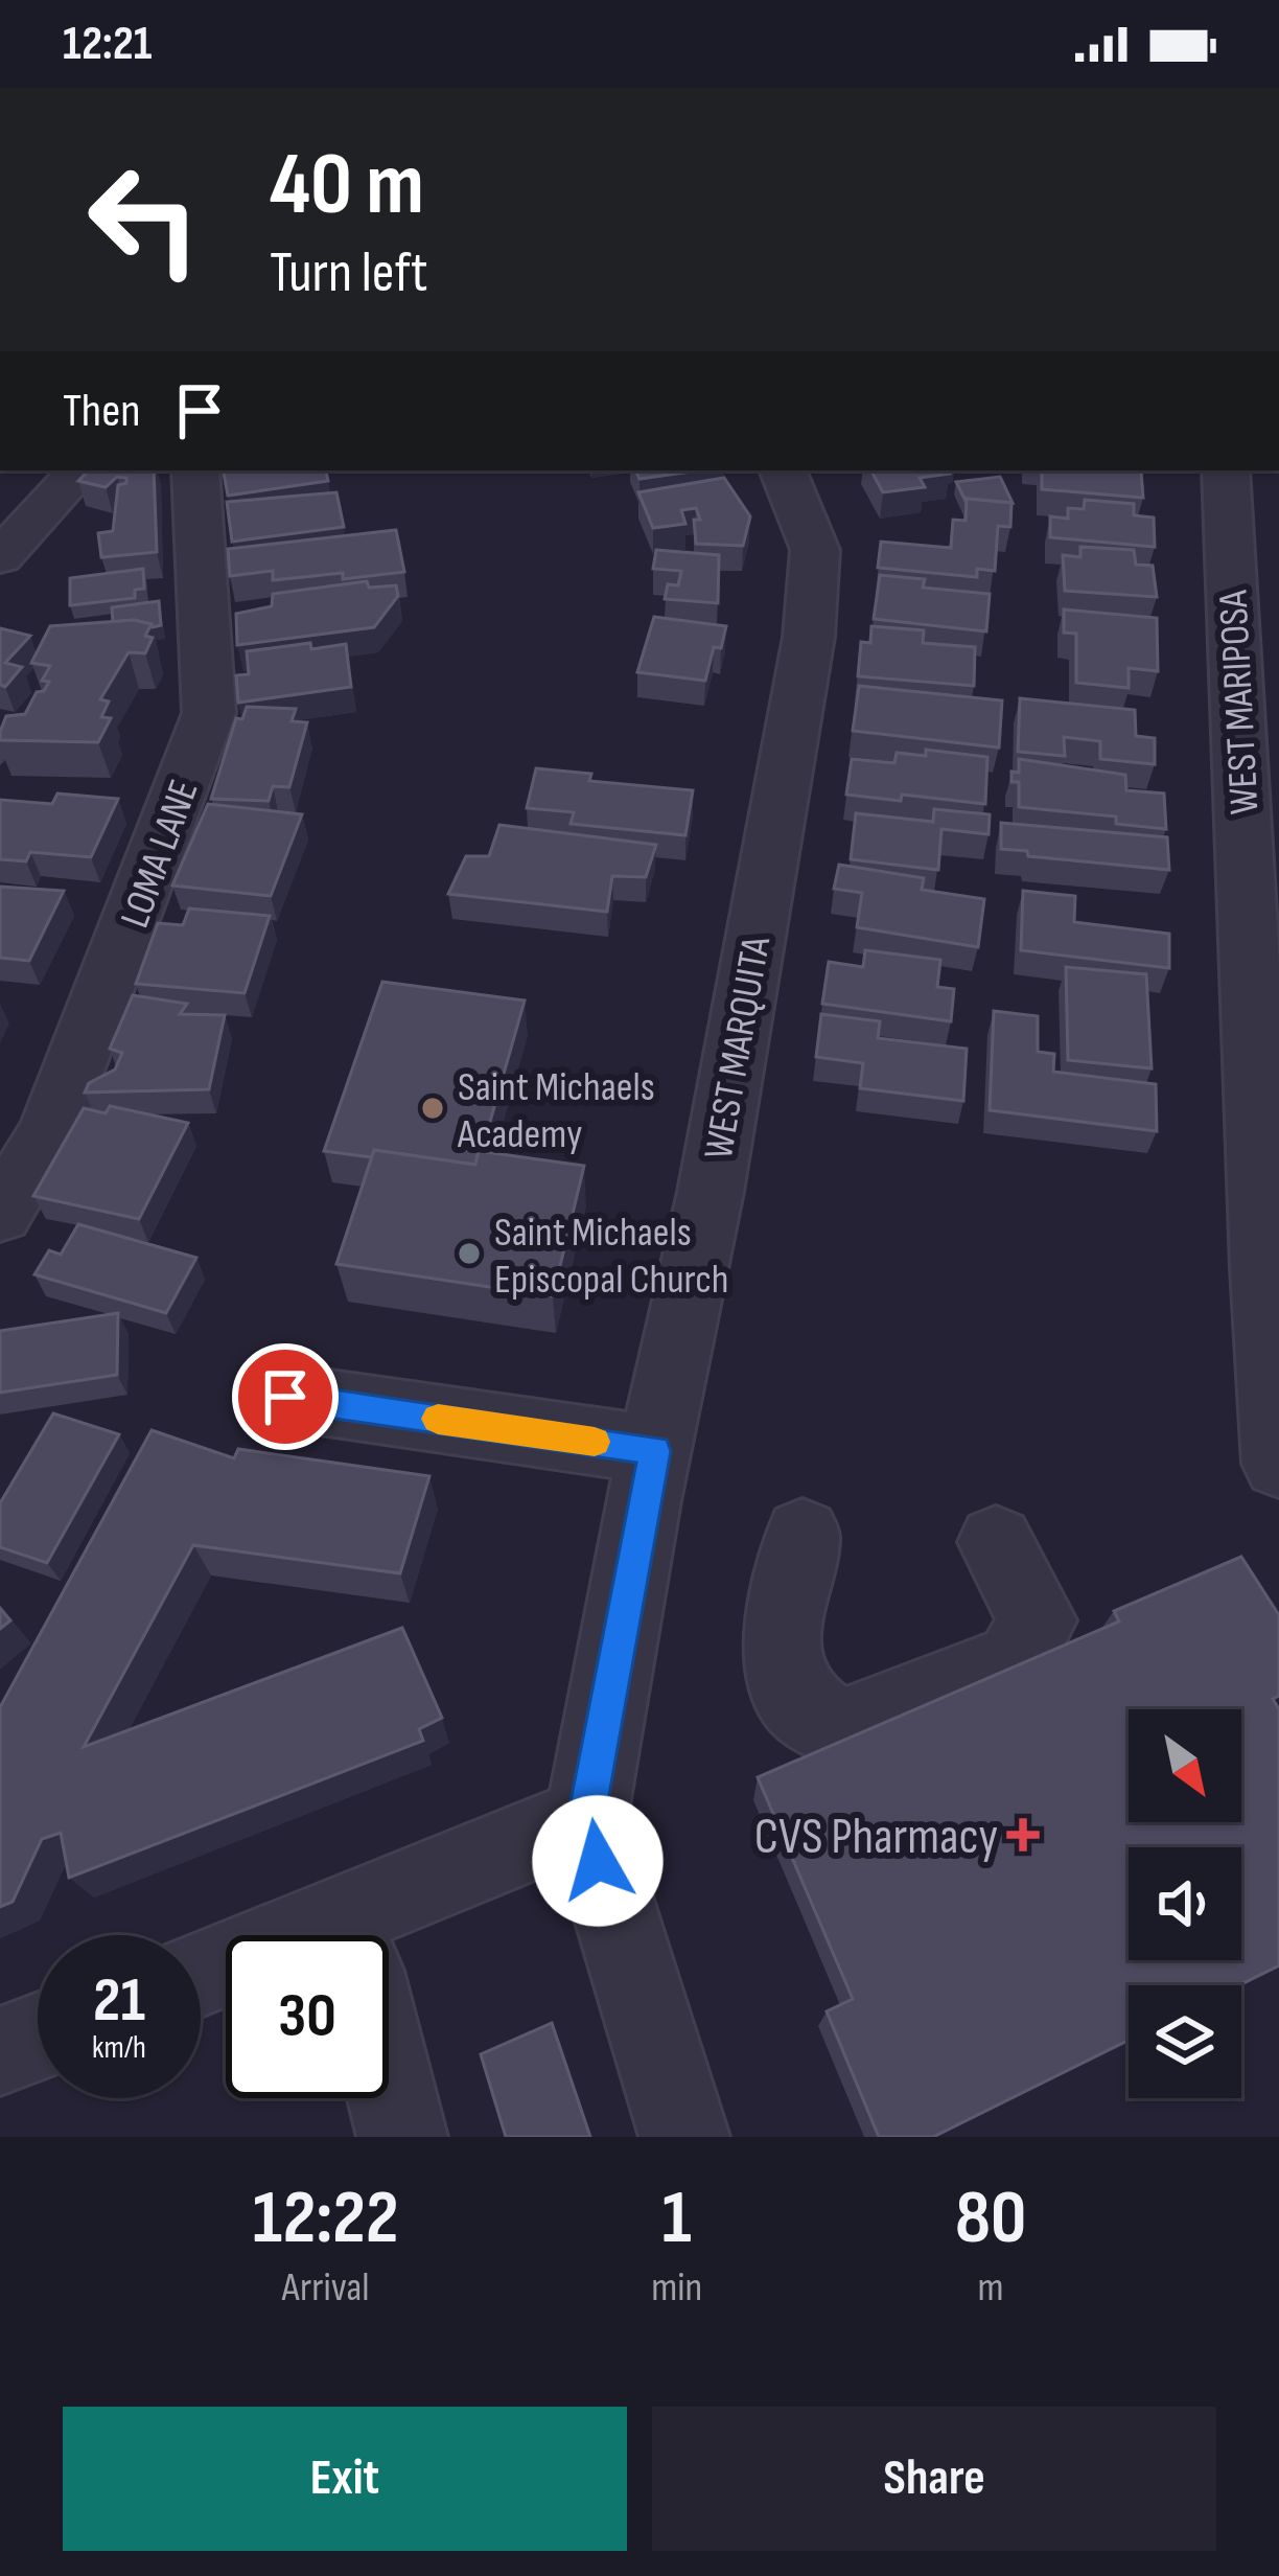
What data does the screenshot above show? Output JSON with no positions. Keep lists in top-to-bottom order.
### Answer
{
  "streets": {
    "street": ["WEST MARIPOSA", "LOMA LANE", "WEST MARQUITA"]
  },
  "places": {
    "other": ["Saint Michaels Academy", "Saint Michaels Episcopal Church"],
    "health": ["CVS Pharmacy"]
  },
  "north": "bottom right",
  "page": {
    "status": "12:21",
    "turn": ["40 m", "Turn left"],
    "then": "Then",
    "speed": "21 km/h",
    "limit": "30",
    "eta": [
      "12:22",
      "Arrival",
      "1",
      "min",
      "80",
      "m"
    ],
    "buttons": ["Exit", "Share"]
  }
}
